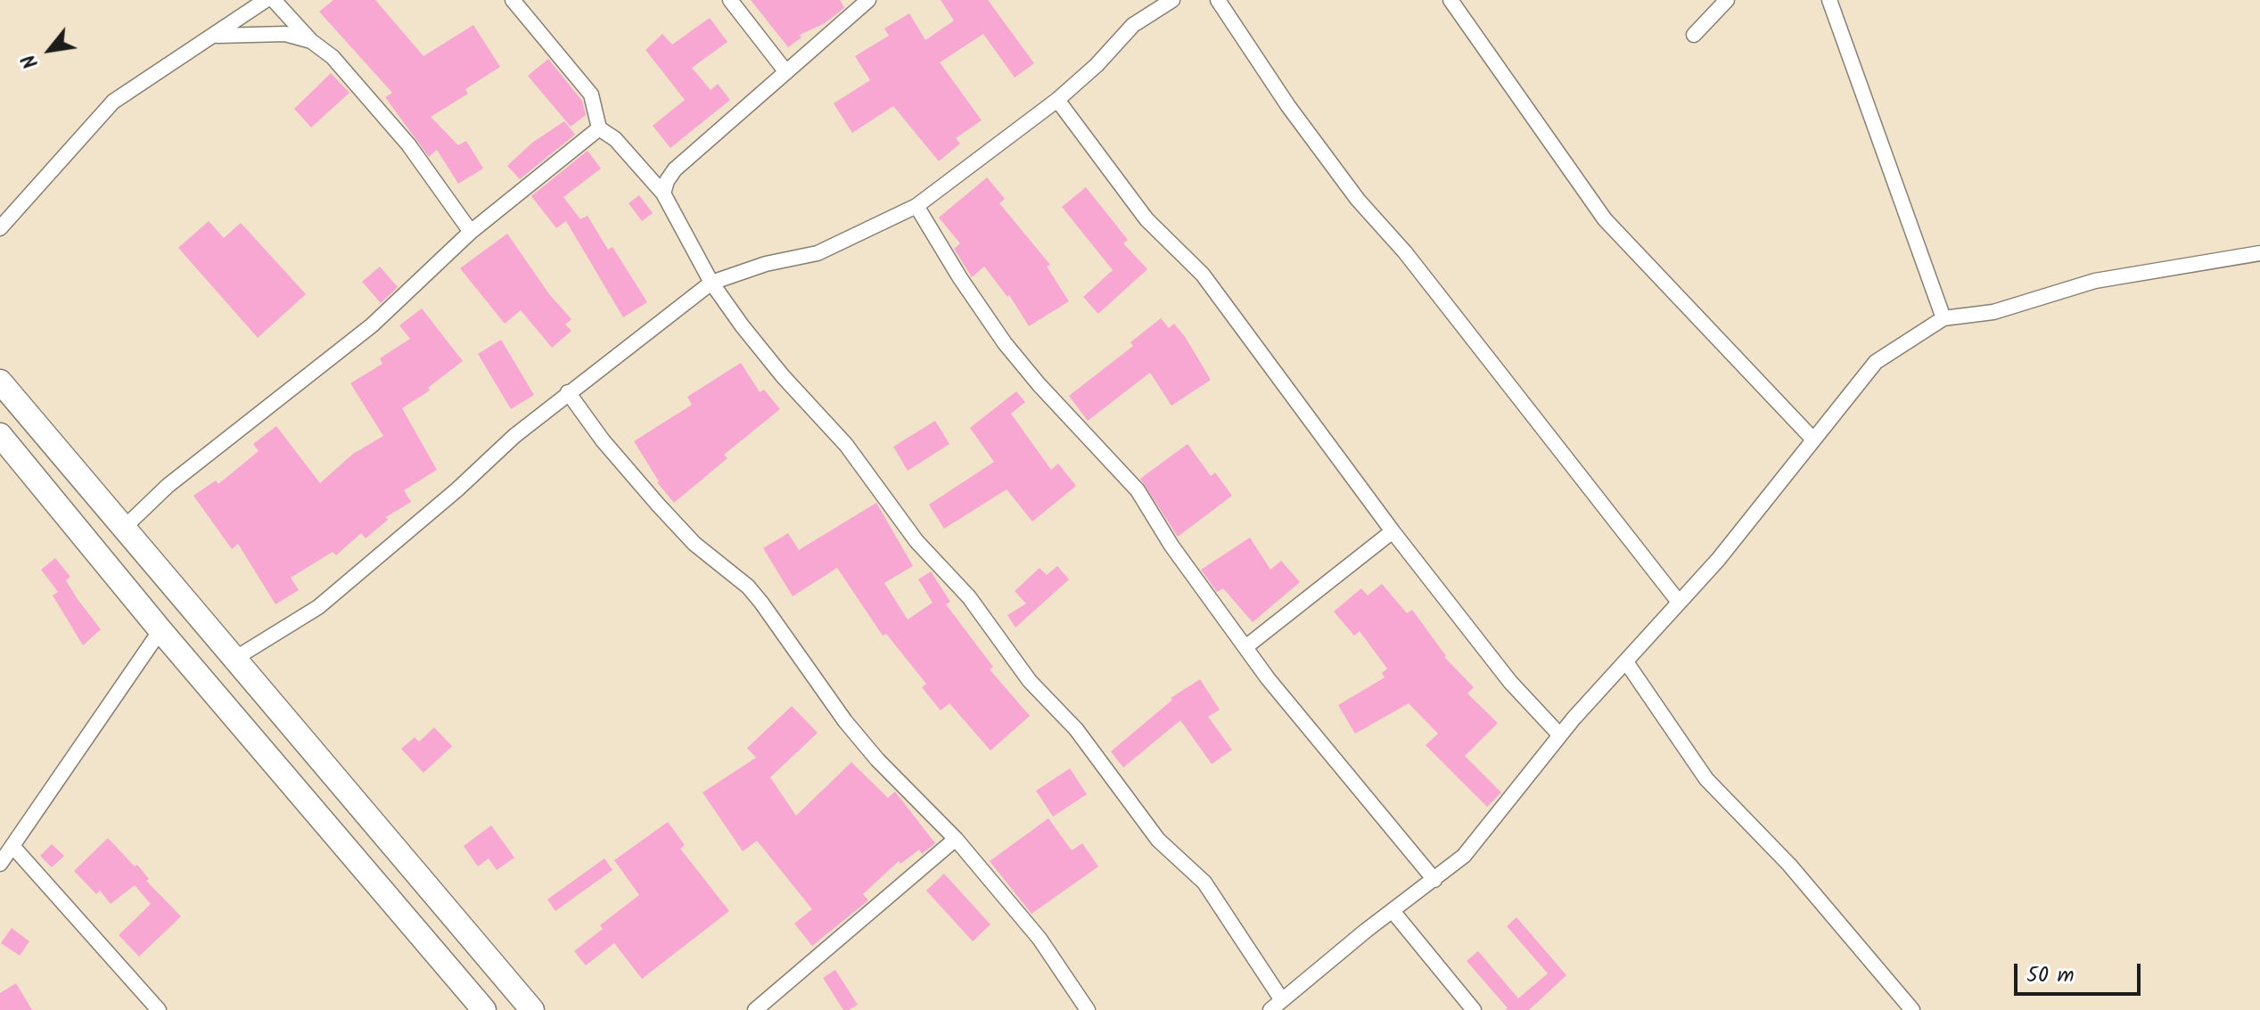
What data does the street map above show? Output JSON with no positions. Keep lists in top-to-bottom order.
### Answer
{
  "scale_bar": "50 m",
  "north": "bottom left"
}
